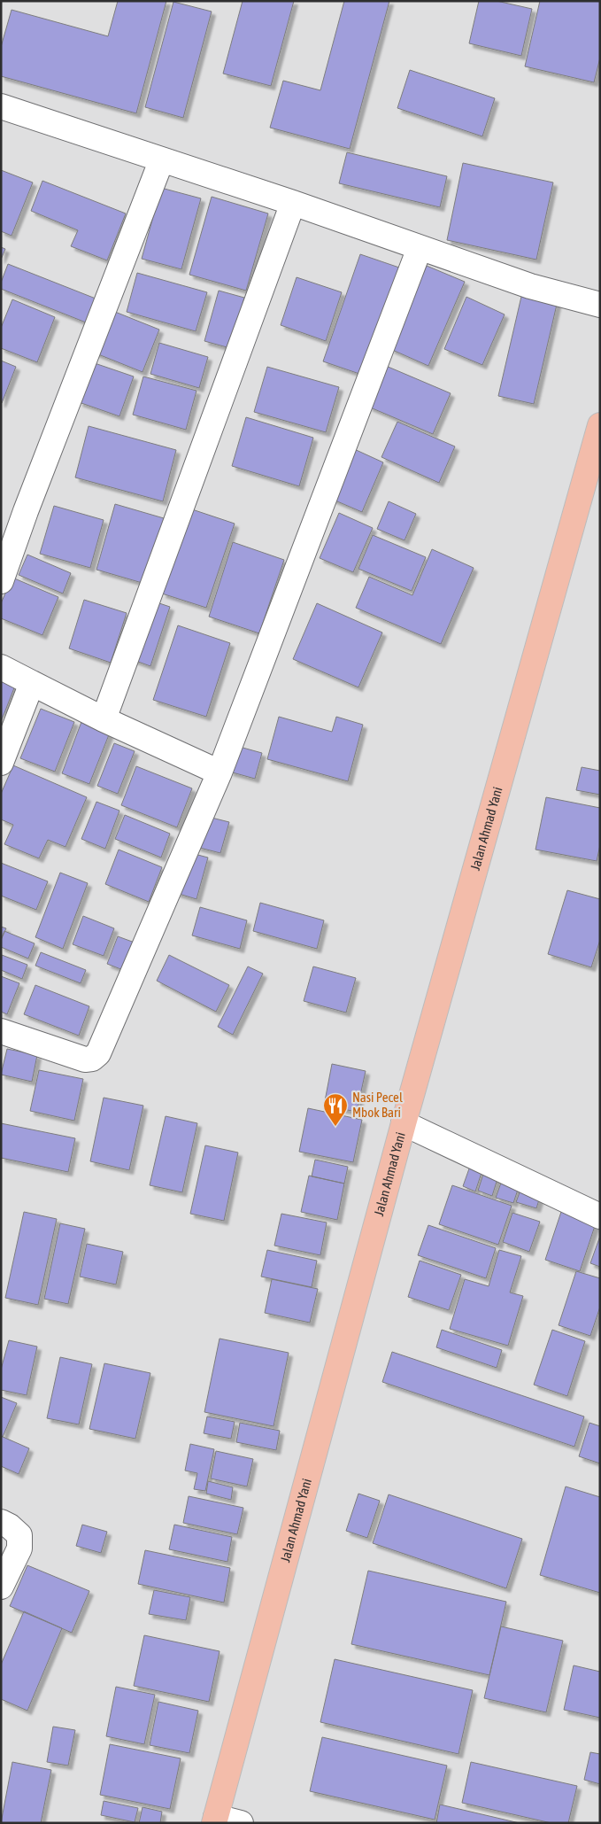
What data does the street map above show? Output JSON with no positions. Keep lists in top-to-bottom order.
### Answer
{
  "streets": {
    "main road": ["Jalan Ahmad Yani"]
  },
  "places": {
    "restaurant": ["Nasi Pecel Mbok Bari"]
  }
}
